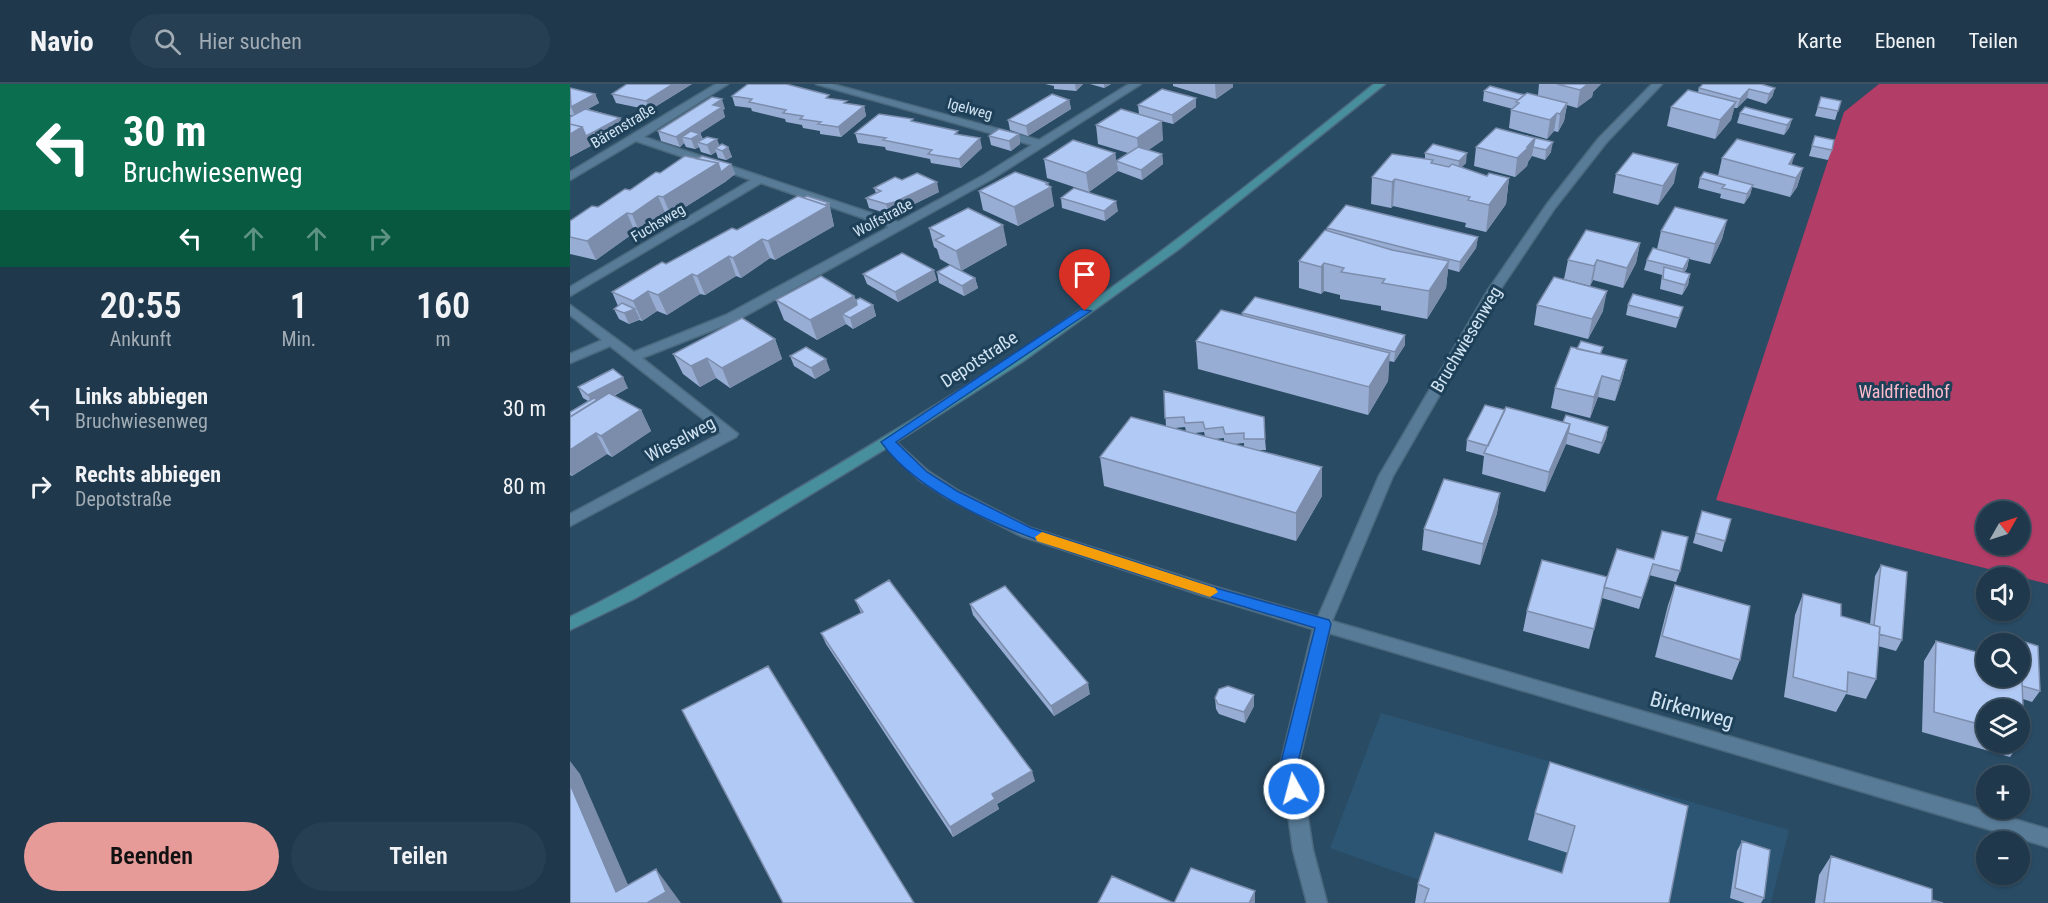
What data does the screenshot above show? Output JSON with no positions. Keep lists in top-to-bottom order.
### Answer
{
  "streets": {
    "main road": ["Depotstraße"],
    "street": [
      "Igelweg",
      "Bärenstraße",
      "Wolfstraße",
      "Fuchsweg",
      "Bruchwiesenweg",
      "Wieselweg",
      "Birkenweg"
    ]
  },
  "crossings": [
    ["Igelweg", "Wolfstraße"],
    ["Wolfstraße", "Wieselweg"],
    ["Bruchwiesenweg", "Birkenweg"]
  ],
  "parks": ["Waldfriedhof"],
  "north": "top right",
  "page": {
    "header": "Navio",
    "search": "Hier suchen",
    "nav": ["Karte", "Ebenen", "Teilen"],
    "turn": ["30 m", "Bruchwiesenweg"],
    "eta": [
      "20:55",
      "Ankunft",
      "1",
      "Min.",
      "160",
      "m"
    ],
    "list": [
      {
        "name": "Links abbiegen",
        "note": "Bruchwiesenweg",
        "value": "30 m"
      },
      {
        "name": "Rechts abbiegen",
        "note": "Depotstraße",
        "value": "80 m"
      }
    ],
    "map_buttons": ["+", "−"],
    "buttons": ["Beenden", "Teilen"]
  }
}
